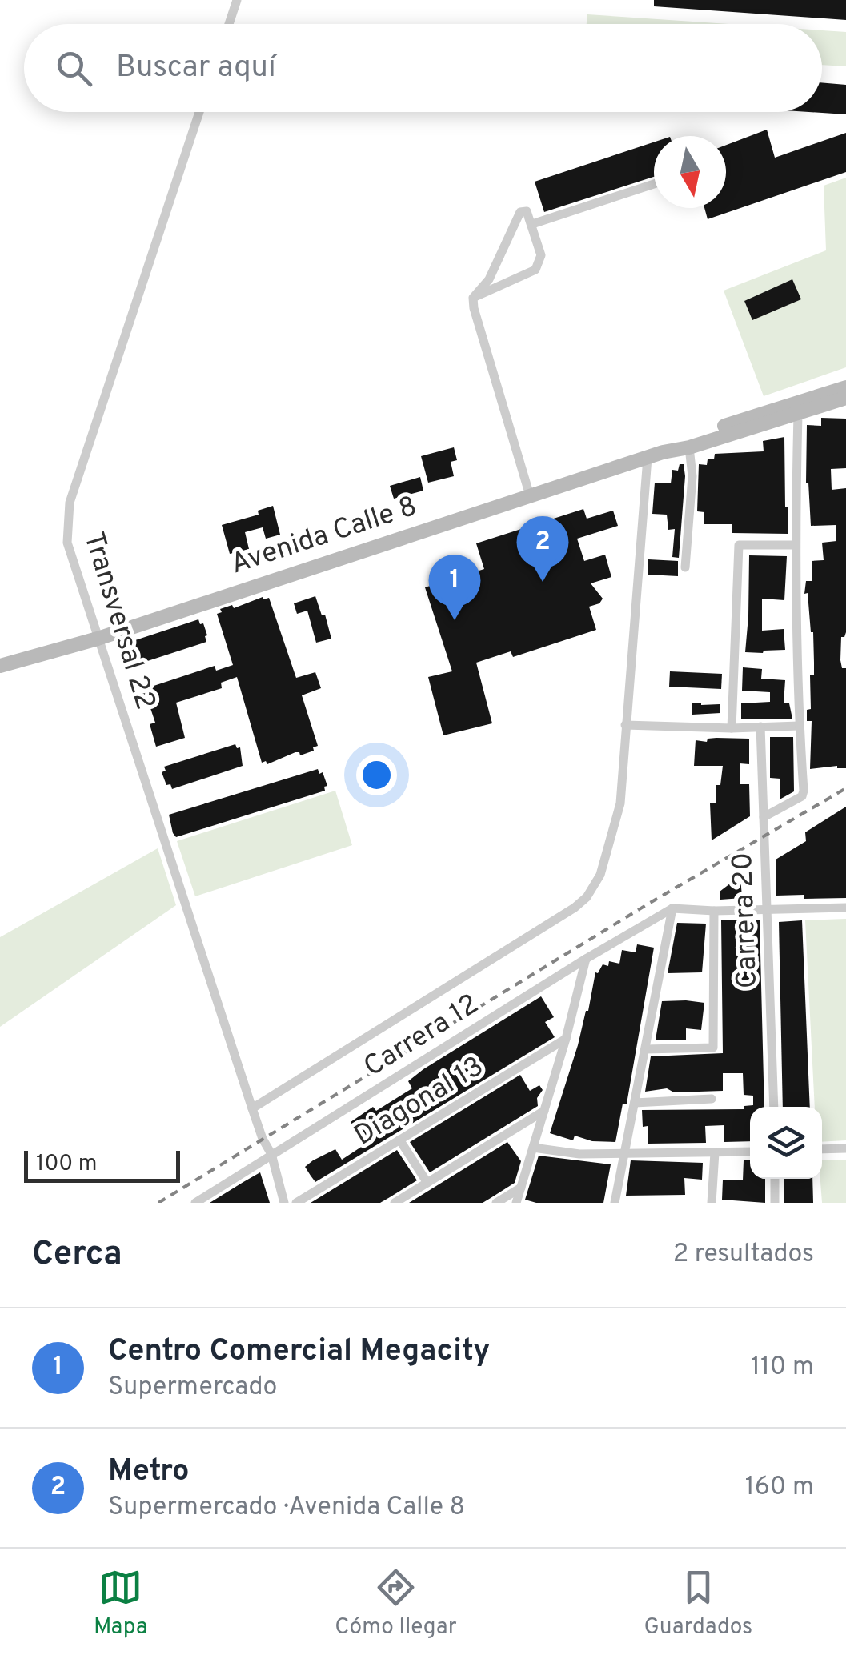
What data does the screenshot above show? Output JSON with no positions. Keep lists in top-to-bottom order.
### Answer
{
  "streets": {
    "main road": ["Avenida Calle 8"],
    "street": [
      "Transversal 22",
      "Carrera 20",
      "Carrera 12",
      "Diagonal 13"
    ]
  },
  "crossings": [
    ["Avenida Calle 8", "Transversal 22"],
    ["Transversal 22", "Carrera 12"]
  ],
  "scale_bar": "100 m",
  "north": "bottom",
  "page": {
    "search": "Buscar aquí",
    "pins": ["2", "1"],
    "scale": "100 m",
    "heading": ["Cerca", "2 resultados"],
    "list": [
      {
        "mark": "1",
        "name": "Centro Comercial Megacity",
        "note": "Supermercado",
        "value": "110 m"
      },
      {
        "mark": "2",
        "name": "Metro",
        "note": "Supermercado · Avenida Calle 8",
        "value": "160 m"
      }
    ],
    "nav": ["Mapa", "Cómo llegar", "Guardados"]
  }
}
